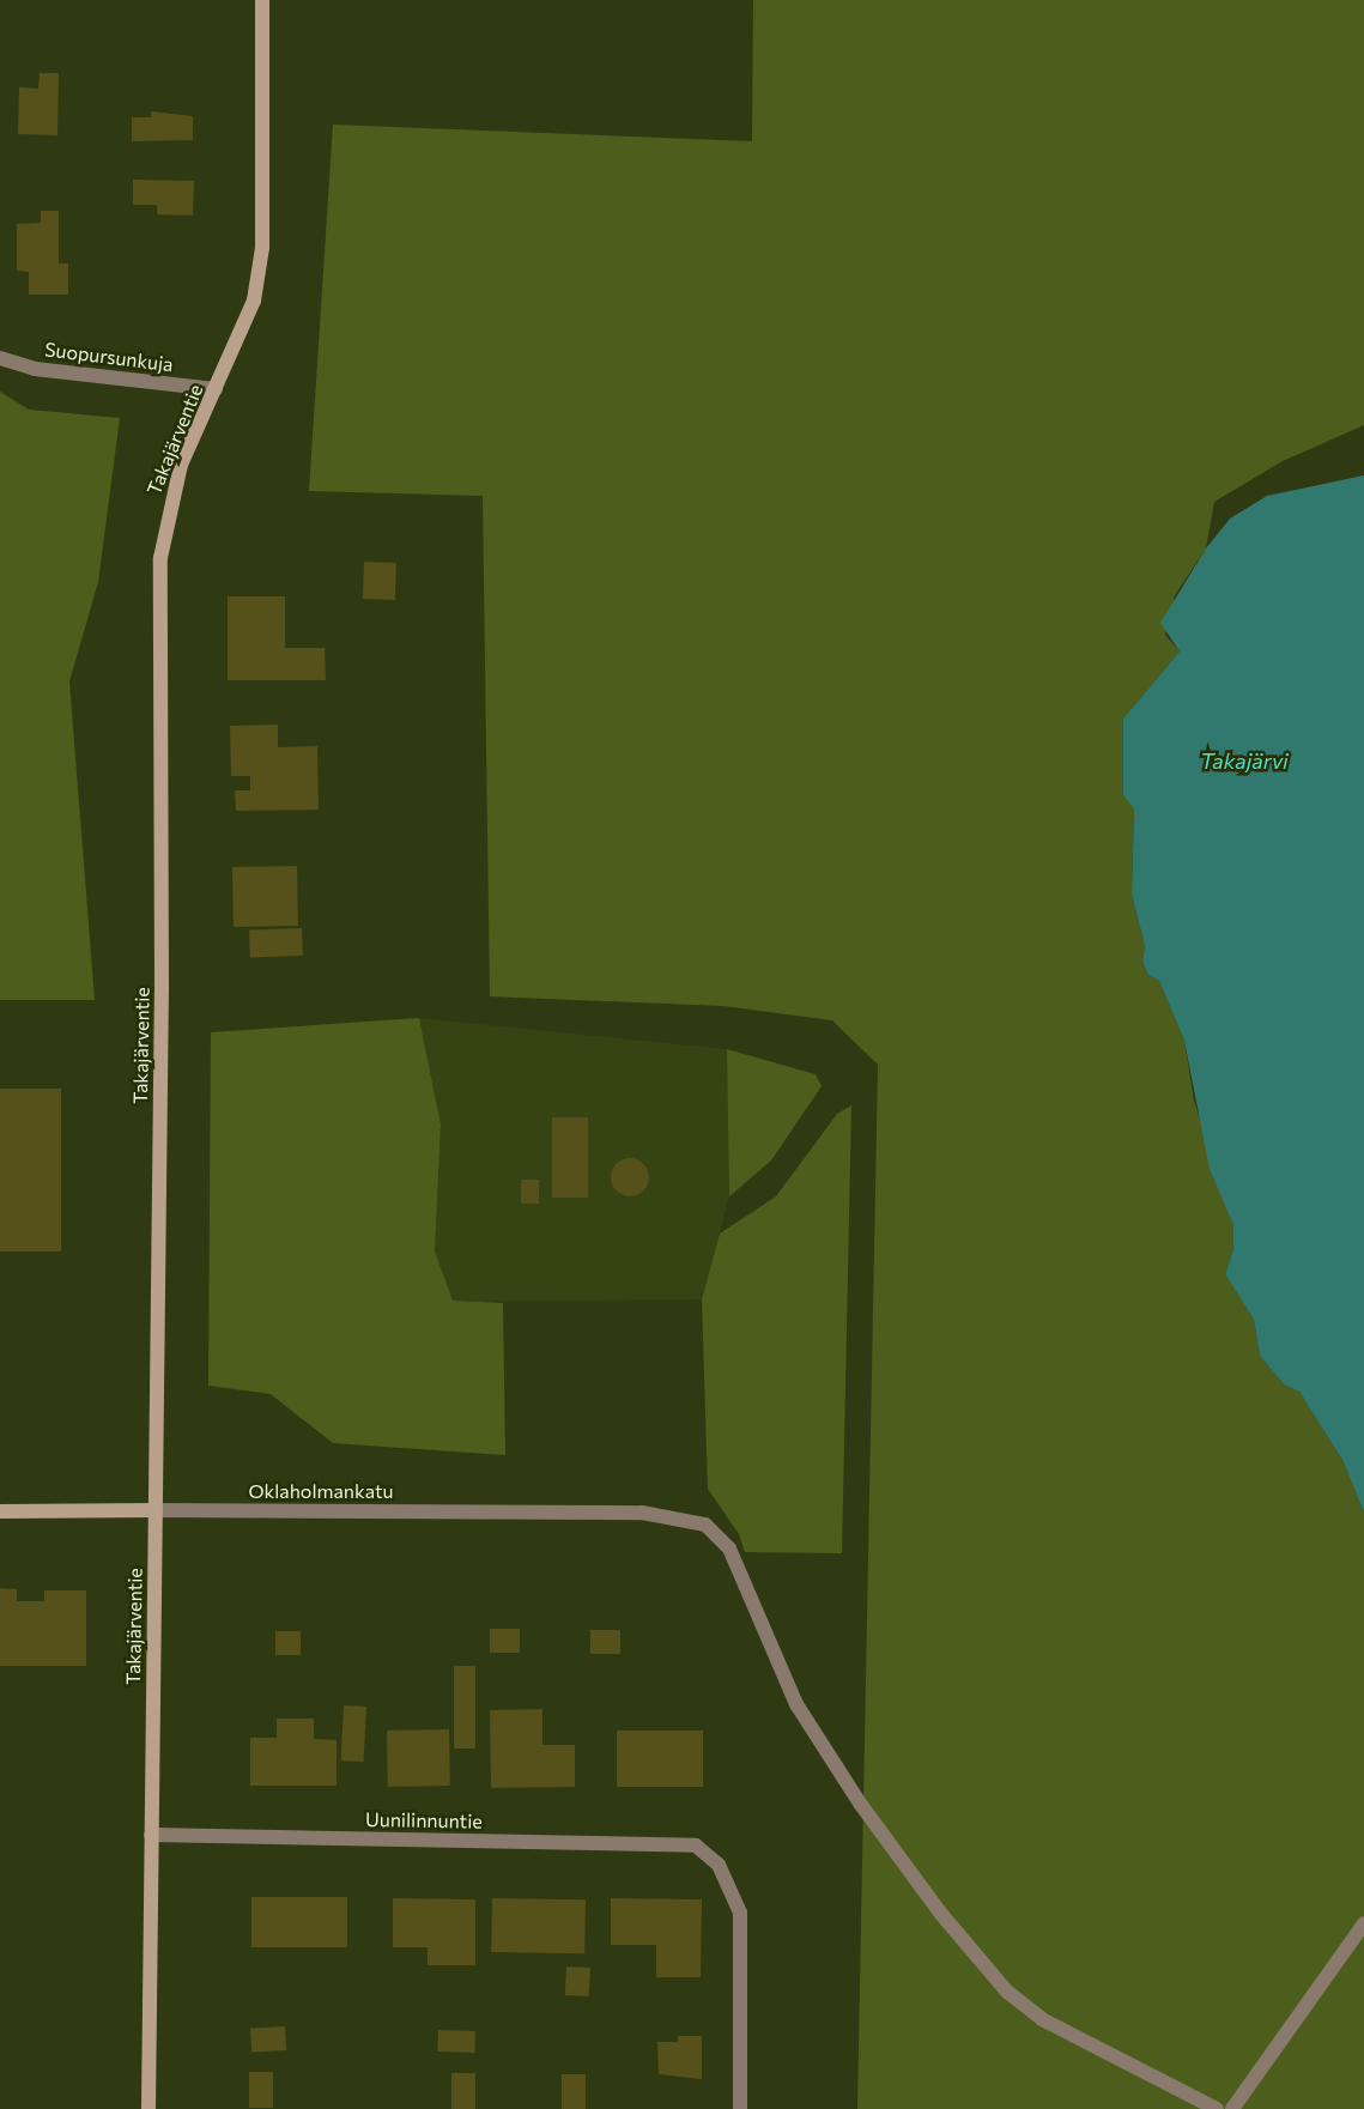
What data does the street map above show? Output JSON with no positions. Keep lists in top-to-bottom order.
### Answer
{
  "streets": {
    "street": [
      "Suopursunkuja",
      "Takajärventie",
      "Oklaholmankatu",
      "Uunilinnuntie"
    ]
  },
  "crossings": [
    ["Suopursunkuja", "Takajärventie"],
    ["Takajärventie", "Oklaholmankatu"],
    ["Takajärventie", "Uunilinnuntie"]
  ],
  "water": ["Takajärvi"]
}
